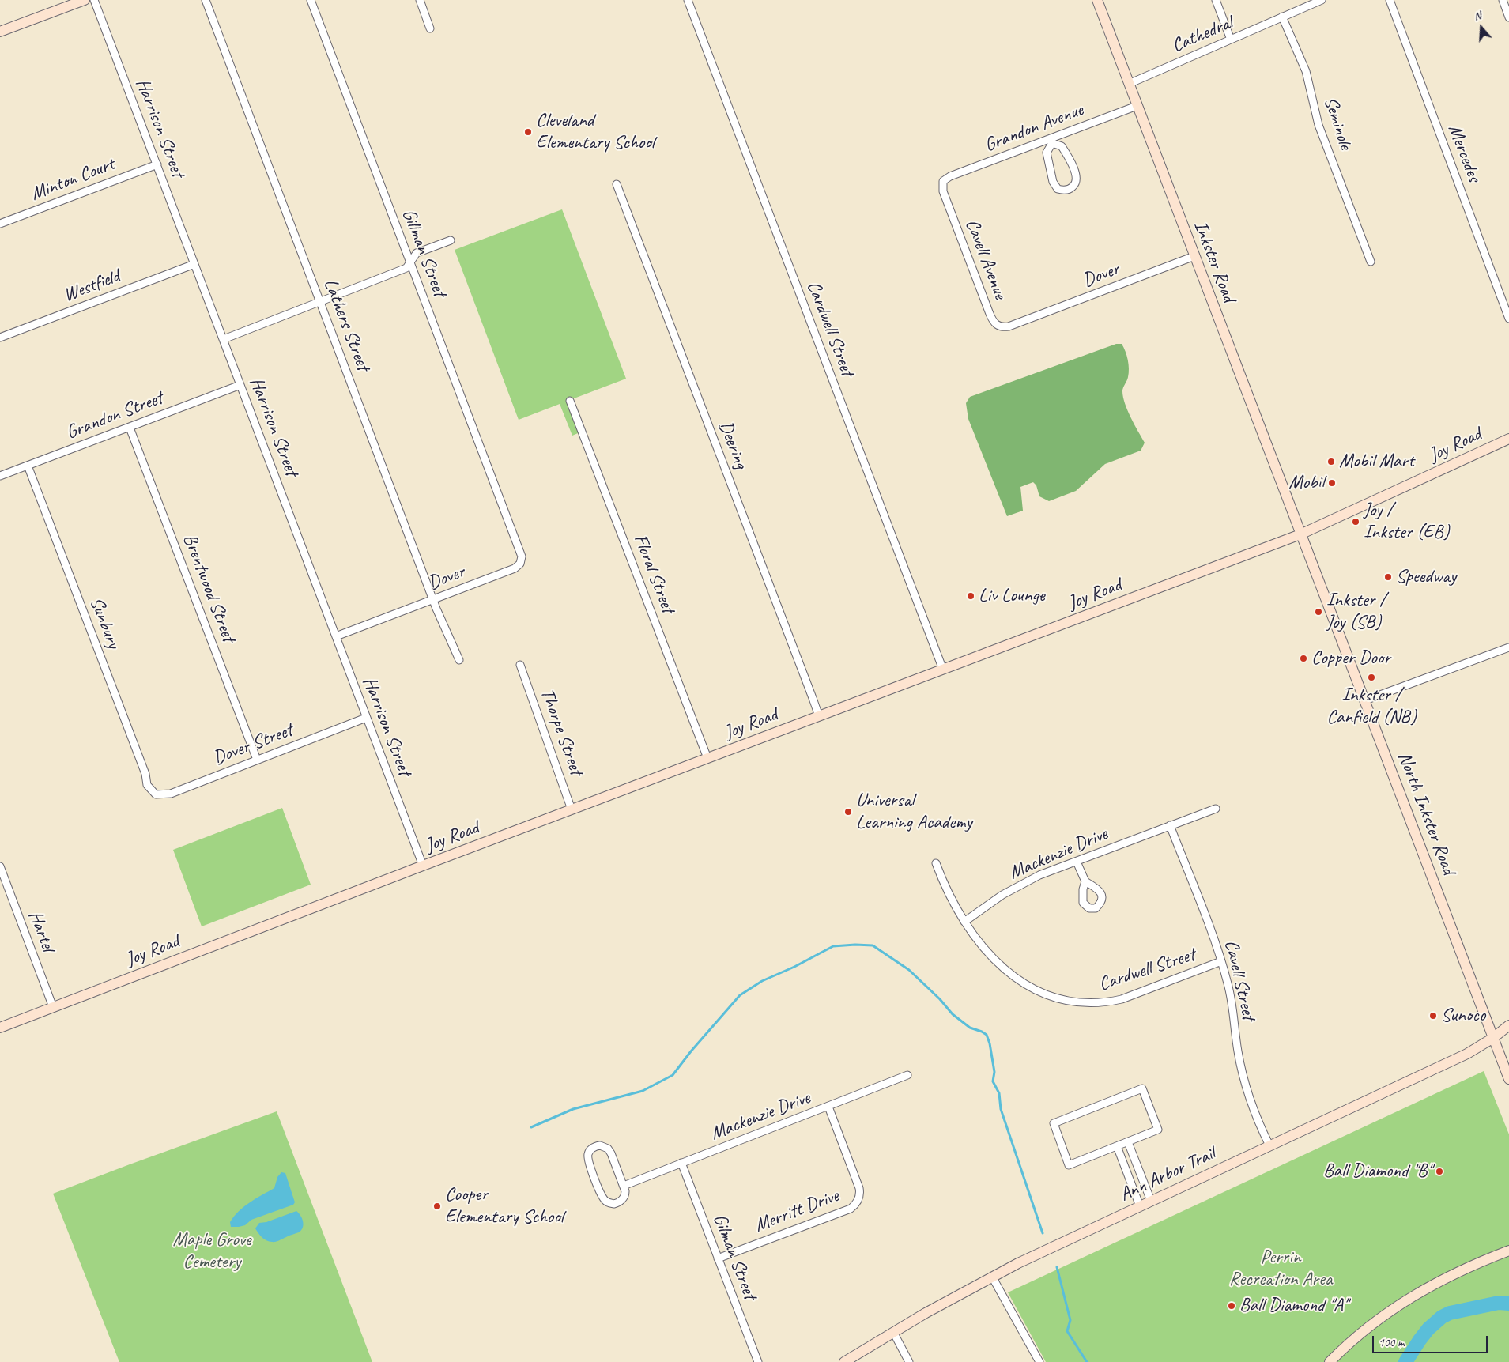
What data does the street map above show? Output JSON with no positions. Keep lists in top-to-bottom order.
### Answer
{
  "streets": {
    "main road": [
      "Inkster Road",
      "Joy Road",
      "North Inkster Road",
      "Ann Arbor Trail"
    ],
    "street": [
      "Cathedral",
      "Seminole",
      "Harrison Street",
      "Grandon Avenue",
      "Mercedes",
      "Minton Court",
      "Gillman Street",
      "Cavell Avenue",
      "Dover",
      "Westfield",
      "Lathers Street",
      "Cardwell Street",
      "Grandon Street",
      "Deering",
      "Floral Street",
      "Brentwood Street",
      "Sunbury",
      "Thorpe Street",
      "Dover Street",
      "Mackenzie Drive",
      "Hartel",
      "Cavell Street",
      "Merritt Drive",
      "Gilman Street"
    ]
  },
  "crossings": [
    ["Cathedral", "Seminole"],
    ["Cathedral", "Inkster Road"],
    ["Harrison Street", "Minton Court"],
    ["Harrison Street", "Dover"],
    ["Harrison Street", "Westfield"],
    ["Harrison Street", "Grandon Street"],
    ["Harrison Street", "Joy Road"],
    ["Harrison Street", "Dover Street"],
    ["Grandon Avenue", "Cavell Avenue"],
    ["Grandon Avenue", "Inkster Road"],
    ["Gillman Street", "Dover"],
    ["Cavell Avenue", "Dover"],
    ["Inkster Road", "Dover"],
    ["Inkster Road", "Joy Road"],
    ["Inkster Road", "North Inkster Road"],
    ["Dover", "Lathers Street"],
    ["Cardwell Street", "Joy Road"],
    ["Cardwell Street", "Mackenzie Drive"],
    ["Cardwell Street", "Cavell Street"],
    ["Grandon Street", "Brentwood Street"],
    ["Grandon Street", "Sunbury"],
    ["Deering", "Joy Road"],
    ["Joy Road", "Floral Street"],
    ["Joy Road", "Thorpe Street"],
    ["Joy Road", "North Inkster Road"],
    ["Joy Road", "Hartel"],
    ["Brentwood Street", "Dover Street"],
    ["Sunbury", "Dover Street"],
    ["North Inkster Road", "Ann Arbor Trail"],
    ["Mackenzie Drive", "Cavell Street"],
    ["Mackenzie Drive", "Merritt Drive"],
    ["Mackenzie Drive", "Gilman Street"],
    ["Cavell Street", "Ann Arbor Trail"],
    ["Merritt Drive", "Gilman Street"]
  ],
  "parks": ["Maple Grove Cemetery", "Perrin Recreation Area"],
  "places": [
    "Cleveland Elementary School",
    "Mobil Mart",
    "Mobil",
    "Joy / Inkster (EB)",
    "Speedway",
    "Liv Lounge",
    "Inkster / Joy (SB)",
    "Copper Door",
    "Inkster / Canfield (NB)",
    "Universal Learning Academy",
    "Sunoco",
    "Ball Diamond \"B\"",
    "Cooper Elementary School",
    "Ball Diamond \"A\""
  ],
  "scale_bar": "100 m",
  "north": "top"
}
